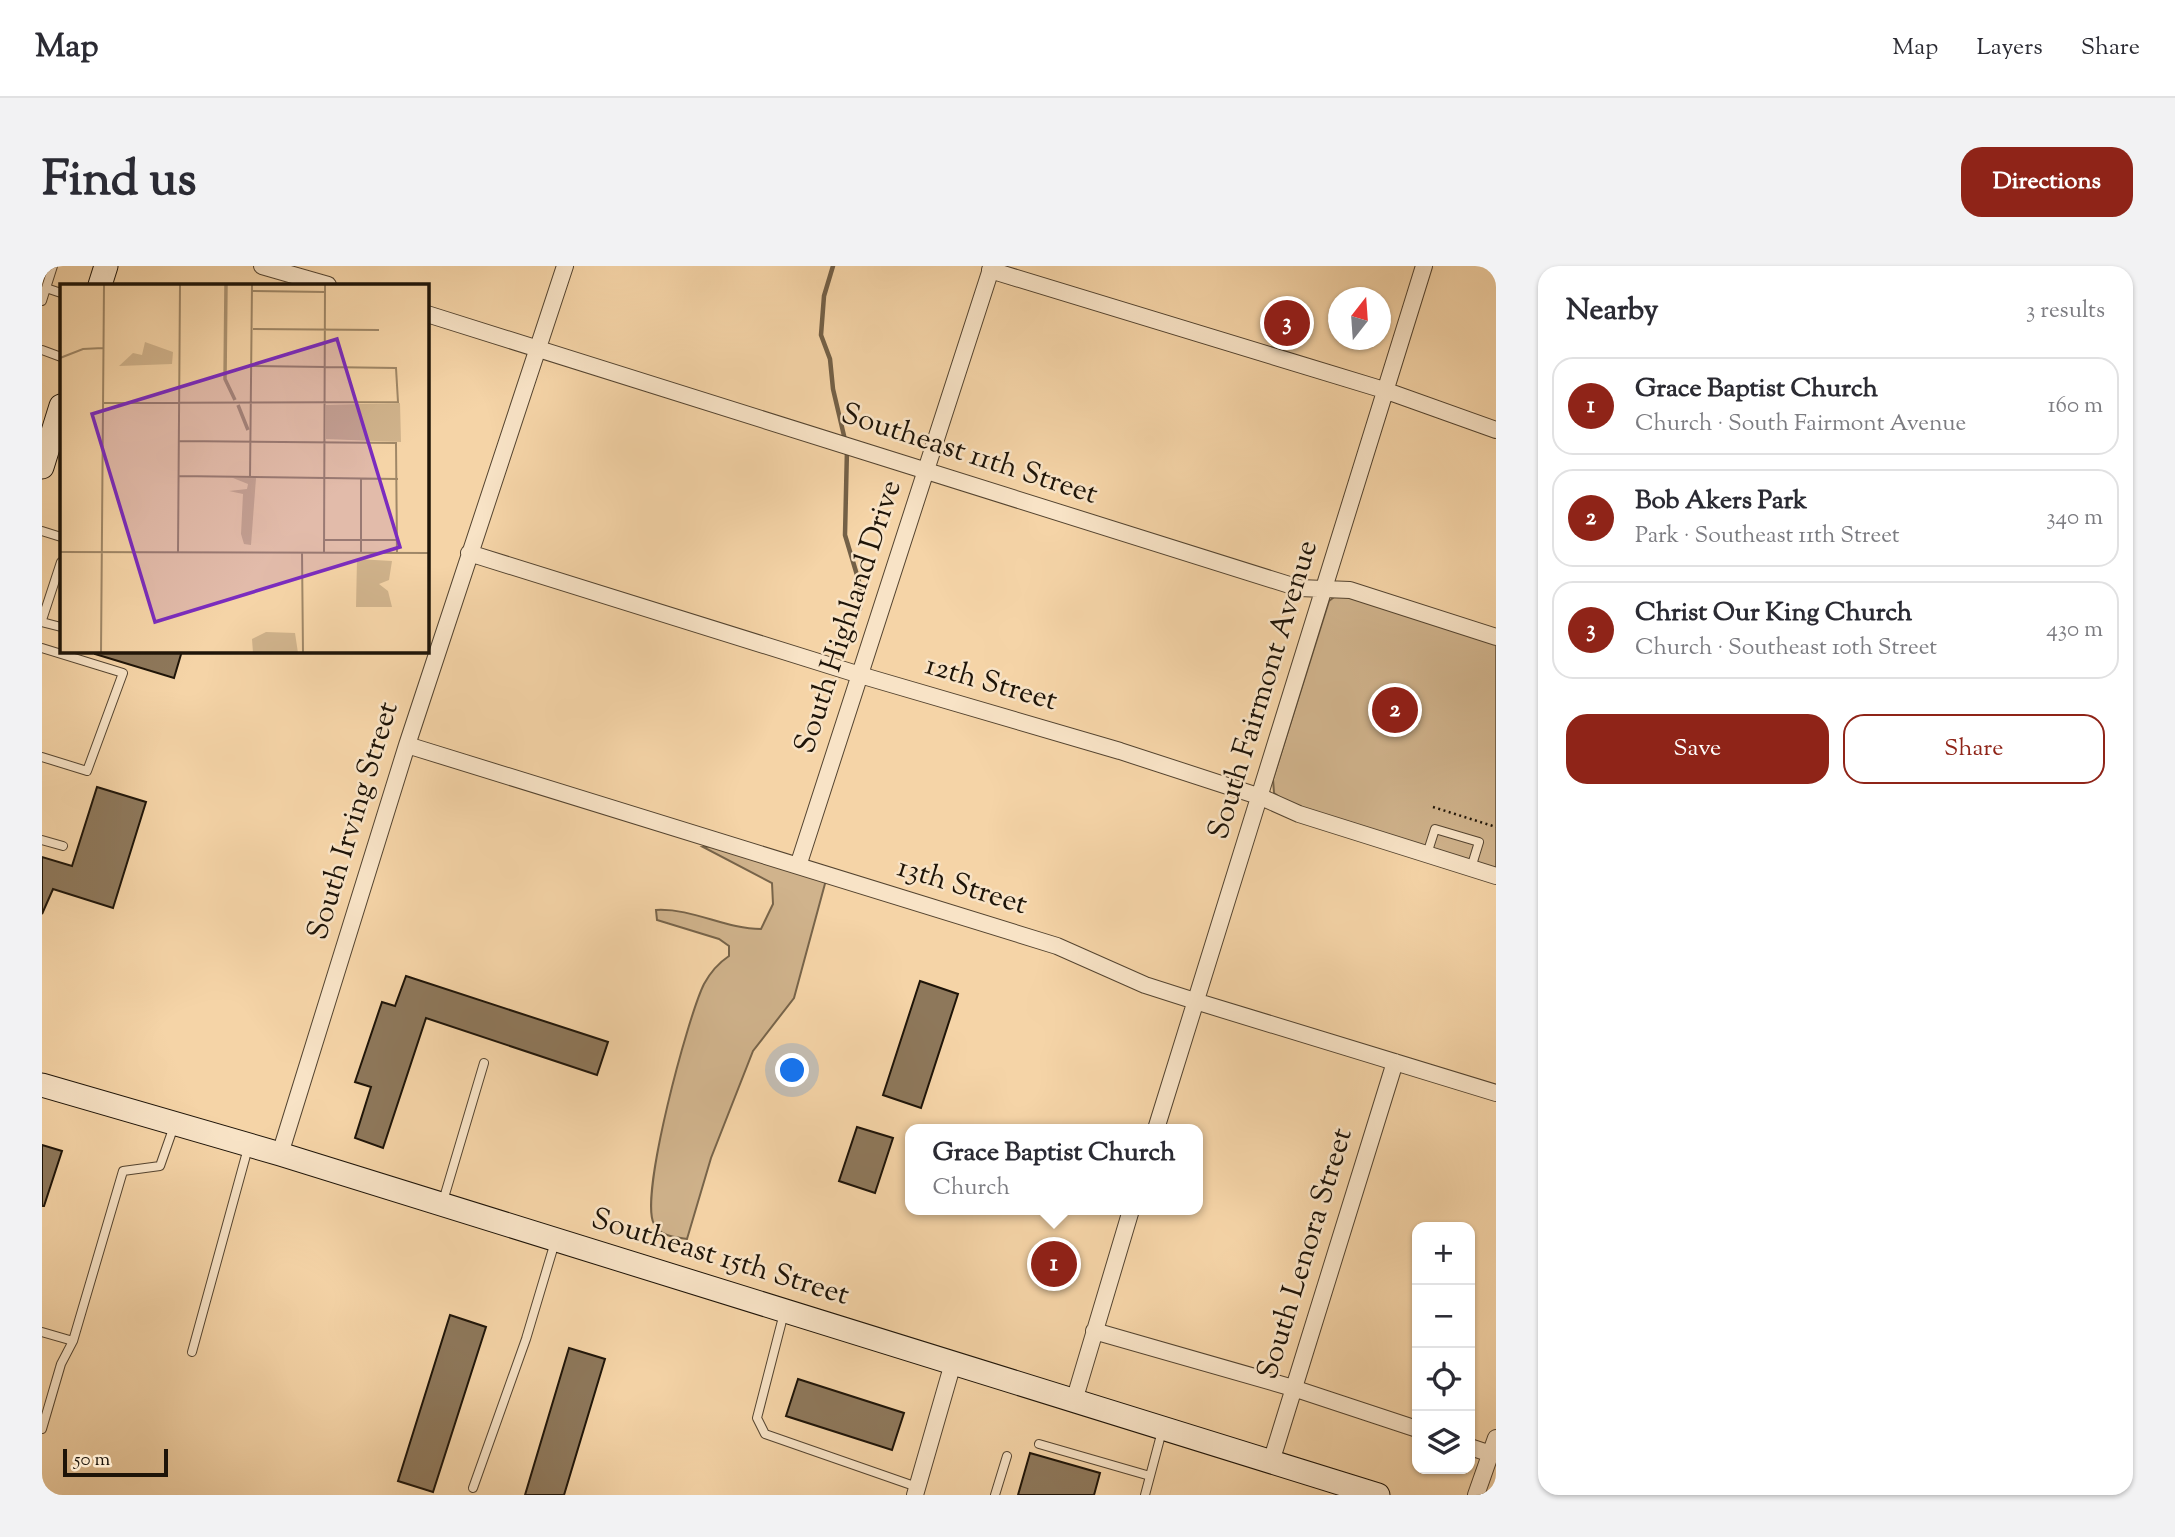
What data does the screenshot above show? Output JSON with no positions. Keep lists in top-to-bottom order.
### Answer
{
  "streets": {
    "main road": ["Southeast 15th Street"],
    "street": [
      "Southeast 11th Street",
      "South Highland Drive",
      "12th Street",
      "South Fairmont Avenue",
      "South Irving Street",
      "13th Street",
      "South Lenora Street"
    ]
  },
  "crossings": [
    ["Southeast 11th Street", "South Highland Drive"],
    ["Southeast 11th Street", "South Fairmont Avenue"],
    ["Southeast 11th Street", "South Irving Street"],
    ["South Highland Drive", "12th Street"],
    ["South Highland Drive", "13th Street"],
    ["12th Street", "South Fairmont Avenue"],
    ["12th Street", "South Irving Street"],
    ["South Fairmont Avenue", "13th Street"],
    ["South Irving Street", "13th Street"],
    ["South Irving Street", "Southeast 15th Street"],
    ["13th Street", "South Lenora Street"],
    ["South Lenora Street", "Southeast 15th Street"]
  ],
  "scale_bar": "50 m",
  "north": "top",
  "page": {
    "header": "Map",
    "nav": ["Map", "Layers", "Share"],
    "title": "Find us",
    "buttons": [
      "Directions",
      ["Save", "Share"]
    ],
    "heading": ["Nearby", "3 results"],
    "pins": ["3", "2", "1"],
    "list": [
      {
        "mark": "1",
        "name": "Grace Baptist Church",
        "note": "Church · South Fairmont Avenue",
        "value": "160 m"
      },
      {
        "mark": "2",
        "name": "Bob Akers Park",
        "note": "Park · Southeast 11th Street",
        "value": "340 m"
      },
      {
        "mark": "3",
        "name": "Christ Our King Church",
        "note": "Church · Southeast 10th Street",
        "value": "430 m"
      }
    ],
    "popup": ["Grace Baptist Church", "Church"],
    "map_buttons": ["+", "−"],
    "scale": "50 m"
  }
}
